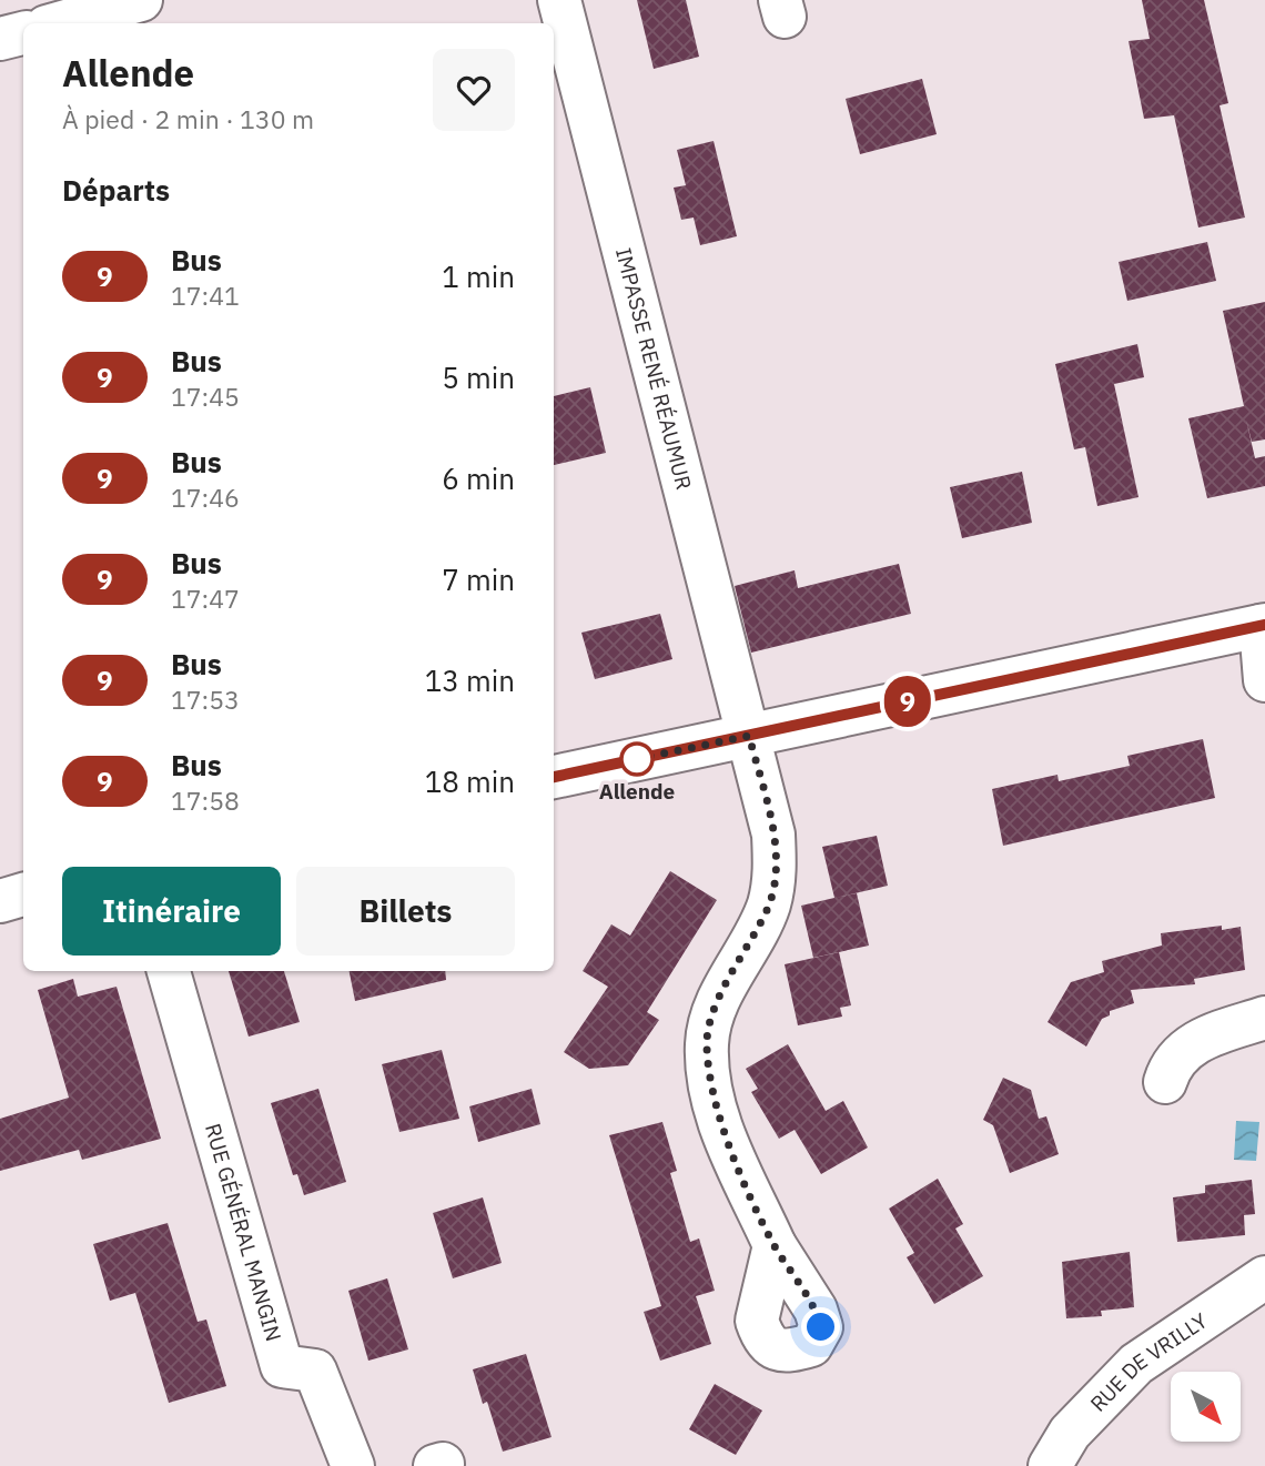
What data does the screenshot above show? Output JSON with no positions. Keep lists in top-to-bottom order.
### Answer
{
  "streets": {
    "street": ["IMPASSE RENÉ RÉAUMUR", "RUE GÉNÉRAL MANGIN", "RUE DE VRILLY"]
  },
  "places": ["Allende"],
  "lines": ["bus line 9"],
  "north": "bottom right",
  "page": {
    "on_map": "9",
    "heading": [
      ["Allende", "À pied · 2 min · 130 m"],
      "Départs"
    ],
    "list": [
      {
        "mark": "9",
        "name": "Bus",
        "note": "17:41",
        "value": "1 min"
      },
      {
        "mark": "9",
        "name": "Bus",
        "note": "17:45",
        "value": "5 min"
      },
      {
        "mark": "9",
        "name": "Bus",
        "note": "17:46",
        "value": "6 min"
      },
      {
        "mark": "9",
        "name": "Bus",
        "note": "17:47",
        "value": "7 min"
      },
      {
        "mark": "9",
        "name": "Bus",
        "note": "17:53",
        "value": "13 min"
      },
      {
        "mark": "9",
        "name": "Bus",
        "note": "17:58",
        "value": "18 min"
      }
    ],
    "buttons": ["Itinéraire", "Billets"]
  }
}
